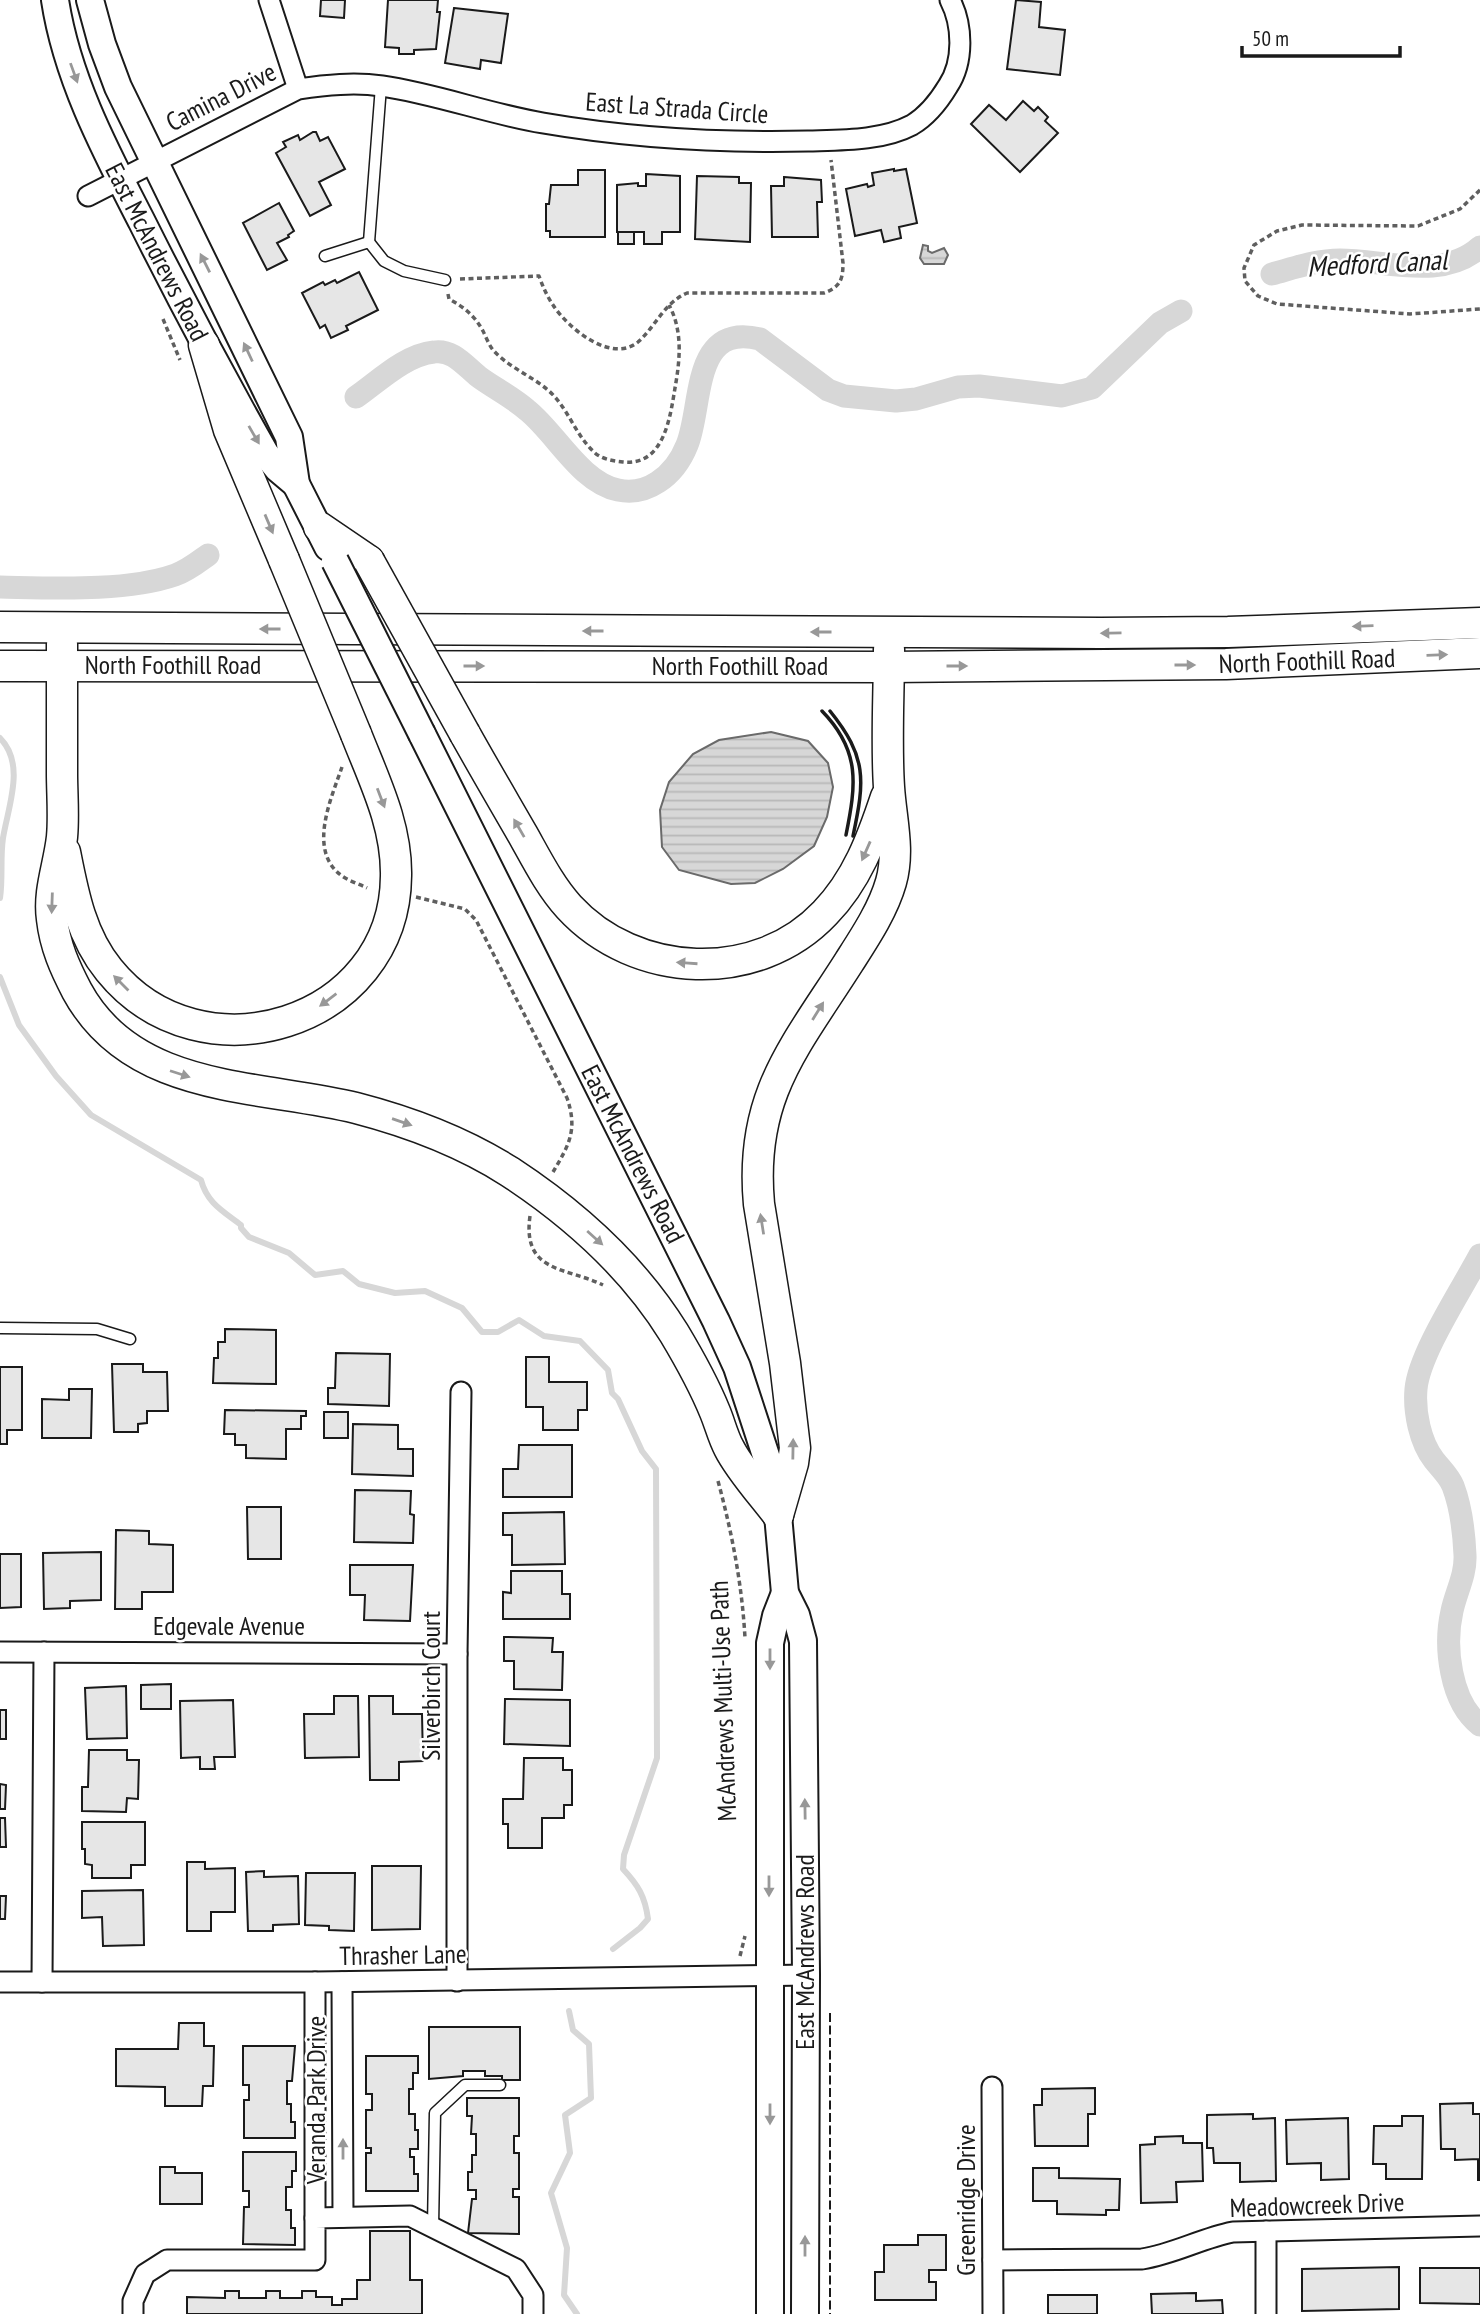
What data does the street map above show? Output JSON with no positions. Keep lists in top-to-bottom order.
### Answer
{
  "streets": {
    "main road": ["East McAndrews Road", "North Foothill Road"],
    "street": [
      "Camina Drive",
      "East La Strada Circle",
      "Edgevale Avenue",
      "Silverbirch Court",
      "Thrasher Lane",
      "Veranda Park Drive",
      "Greenridge Drive",
      "Meadowcreek Drive"
    ],
    "path": ["McAndrews Multi-Use Path"]
  },
  "crossings": [
    ["Camina Drive", "East La Strada Circle"],
    ["Camina Drive", "East McAndrews Road"],
    ["East McAndrews Road", "Thrasher Lane"],
    ["Edgevale Avenue", "Silverbirch Court"],
    ["Silverbirch Court", "Thrasher Lane"],
    ["Thrasher Lane", "Veranda Park Drive"],
    ["Greenridge Drive", "Meadowcreek Drive"]
  ],
  "water": ["Medford Canal"],
  "scale_bar": "50 m"
}
